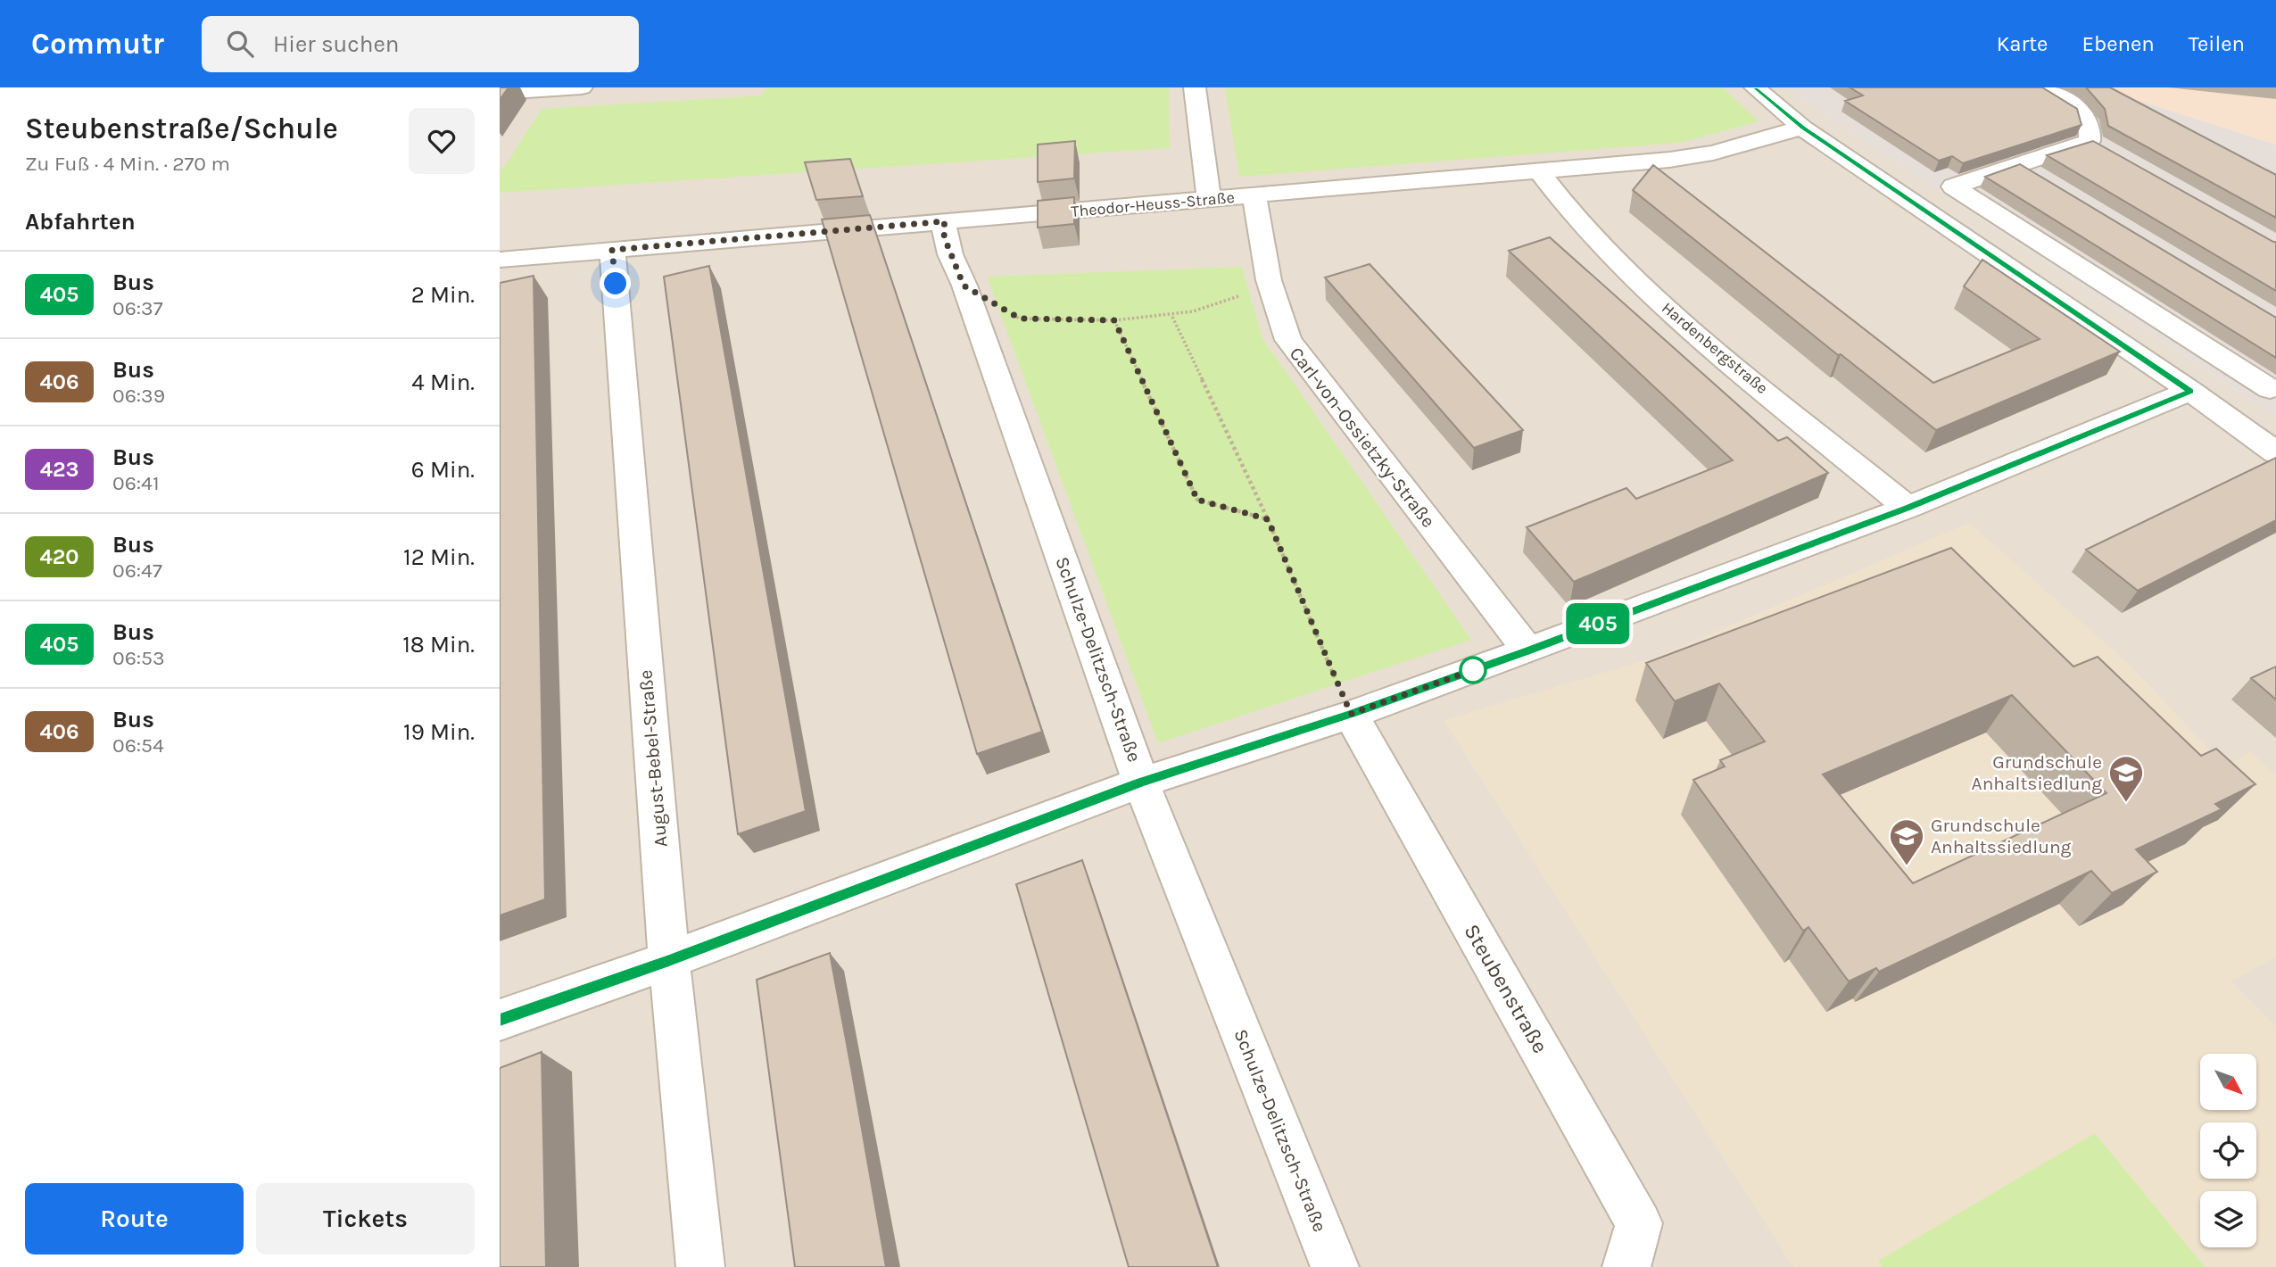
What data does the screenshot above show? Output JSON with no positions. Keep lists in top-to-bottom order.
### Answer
{
  "streets": {
    "street": [
      "Theodor-Heuss-Straße",
      "Hardenbergstraße",
      "Carl-von-Ossietzky-Straße",
      "Schulze-Delitzsch-Straße",
      "August-Bebel-Straße",
      "Steubenstraße"
    ]
  },
  "crossings": [
    ["Theodor-Heuss-Straße", "Hardenbergstraße"],
    ["Theodor-Heuss-Straße", "Carl-von-Ossietzky-Straße"],
    ["Theodor-Heuss-Straße", "Schulze-Delitzsch-Straße"],
    ["Theodor-Heuss-Straße", "August-Bebel-Straße"]
  ],
  "places": {
    "school or university": ["Grundschule Anhaltsiedlung", "Grundschule Anhaltssiedlung"]
  },
  "lines": ["bus line 405"],
  "north": "bottom right",
  "page": {
    "header": "Commutr",
    "search": "Hier suchen",
    "nav": ["Karte", "Ebenen", "Teilen"],
    "heading": [
      ["Steubenstraße/Schule", "Zu Fuß · 4 Min. · 270 m"],
      "Abfahrten"
    ],
    "on_map": "405",
    "list": [
      {
        "mark": "405",
        "name": "Bus",
        "note": "06:37",
        "value": "2 Min."
      },
      {
        "mark": "406",
        "name": "Bus",
        "note": "06:39",
        "value": "4 Min."
      },
      {
        "mark": "423",
        "name": "Bus",
        "note": "06:41",
        "value": "6 Min."
      },
      {
        "mark": "420",
        "name": "Bus",
        "note": "06:47",
        "value": "12 Min."
      },
      {
        "mark": "405",
        "name": "Bus",
        "note": "06:53",
        "value": "18 Min."
      },
      {
        "mark": "406",
        "name": "Bus",
        "note": "06:54",
        "value": "19 Min."
      }
    ],
    "buttons": ["Route", "Tickets"]
  }
}
